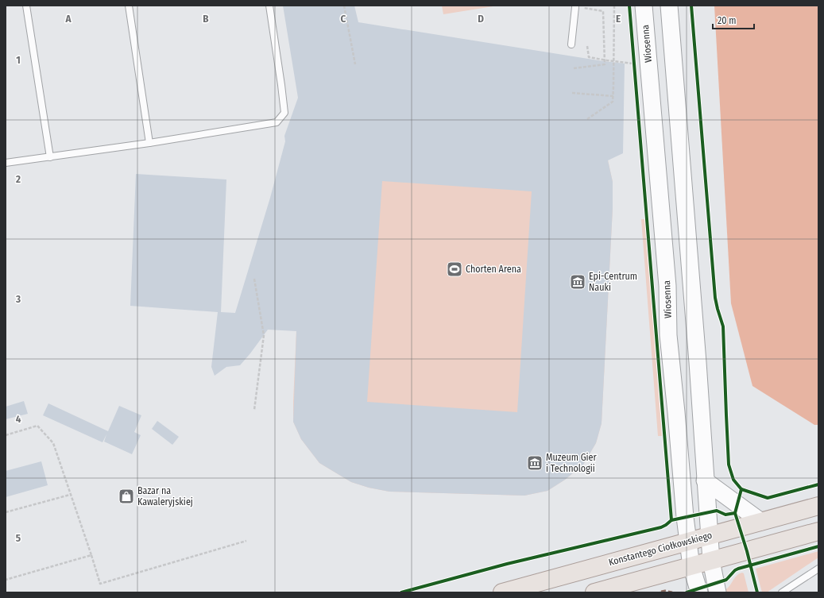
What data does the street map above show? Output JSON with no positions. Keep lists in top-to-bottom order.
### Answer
{
  "streets": {
    "main road": ["Wiosenna", "Konstantego Ciołkowskiego"]
  },
  "crossings": [
    ["Wiosenna", "Konstantego Ciołkowskiego"]
  ],
  "places": {
    "sports": ["Chorten Arena"],
    "museum": ["Epi-Centrum Nauki", "Muzeum Gier i Technologii"],
    "shop": ["Bazar na Kawaleryjskiej"]
  },
  "scale_bar": "20 m",
  "grid": {
    "columns": [
      "A",
      "B",
      "C",
      "D",
      "E"
    ],
    "rows": [
      "1",
      "2",
      "3",
      "4",
      "5"
    ]
  }
}
